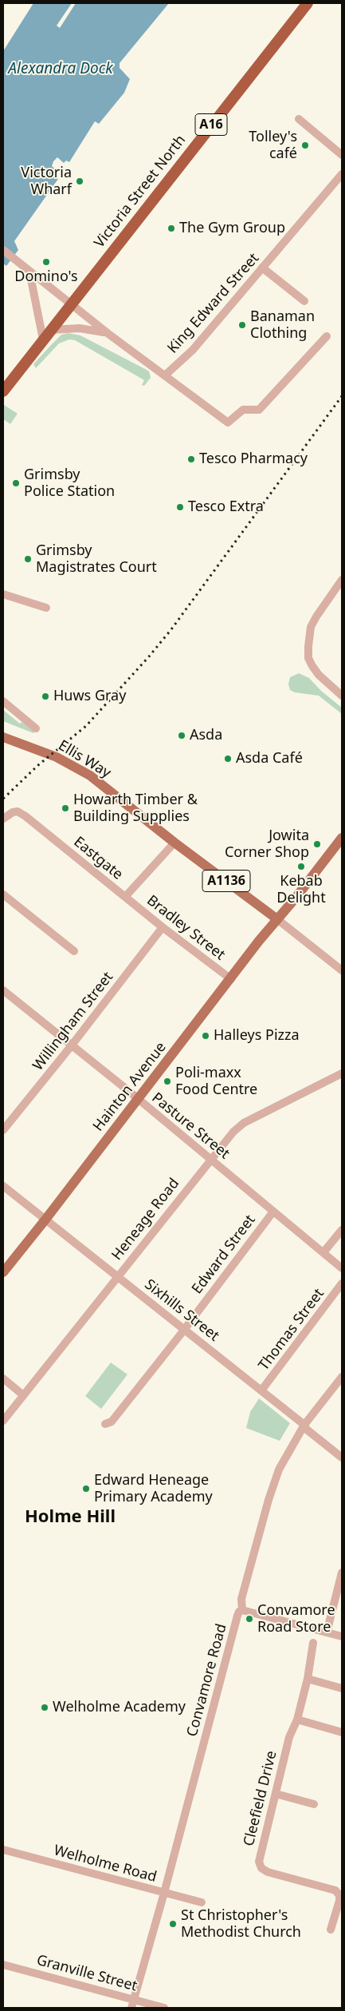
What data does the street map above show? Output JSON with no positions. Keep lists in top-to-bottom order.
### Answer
{
  "streets": {
    "highway": ["A16", "Victoria Street North"],
    "main road": ["Ellis Way", "A1136", "Hainton Avenue"],
    "street": [
      "King Edward Street",
      "Eastgate",
      "Bradley Street",
      "Willingham Street",
      "Pasture Street",
      "Heneage Road",
      "Edward Street",
      "Sixhills Street",
      "Thomas Street",
      "Convamore Road",
      "Cleefield Drive",
      "Welholme Road",
      "Granville Street"
    ]
  },
  "crossings": [
    ["A16", "Victoria Street North"],
    ["Ellis Way", "Hainton Avenue"],
    ["Eastgate", "Bradley Street"],
    ["Bradley Street", "Willingham Street"],
    ["Bradley Street", "Hainton Avenue"],
    ["Willingham Street", "Pasture Street"],
    ["Hainton Avenue", "Pasture Street"],
    ["Hainton Avenue", "Sixhills Street"],
    ["Pasture Street", "Heneage Road"],
    ["Pasture Street", "Edward Street"],
    ["Heneage Road", "Sixhills Street"],
    ["Edward Street", "Sixhills Street"],
    ["Sixhills Street", "Thomas Street"],
    ["Sixhills Street", "Convamore Road"],
    ["Convamore Road", "Welholme Road"],
    ["Convamore Road", "Granville Street"]
  ],
  "districts": ["Holme Hill"],
  "water": ["Alexandra Dock"],
  "places": [
    "Tolley's café",
    "Victoria Wharf",
    "The Gym Group",
    "Domino's",
    "Banaman Clothing",
    "Tesco Pharmacy",
    "Grimsby Police Station",
    "Tesco Extra",
    "Grimsby Magistrates Court",
    "Huws Gray",
    "Asda",
    "Asda Café",
    "Howarth Timber & Building Supplies",
    "Jowita Corner Shop",
    "Kebab Delight",
    "Halleys Pizza",
    "Poli-maxx Food Centre",
    "Edward Heneage Primary Academy",
    "Convamore Road Store",
    "Welholme Academy",
    "St Christopher's Methodist Church"
  ]
}
